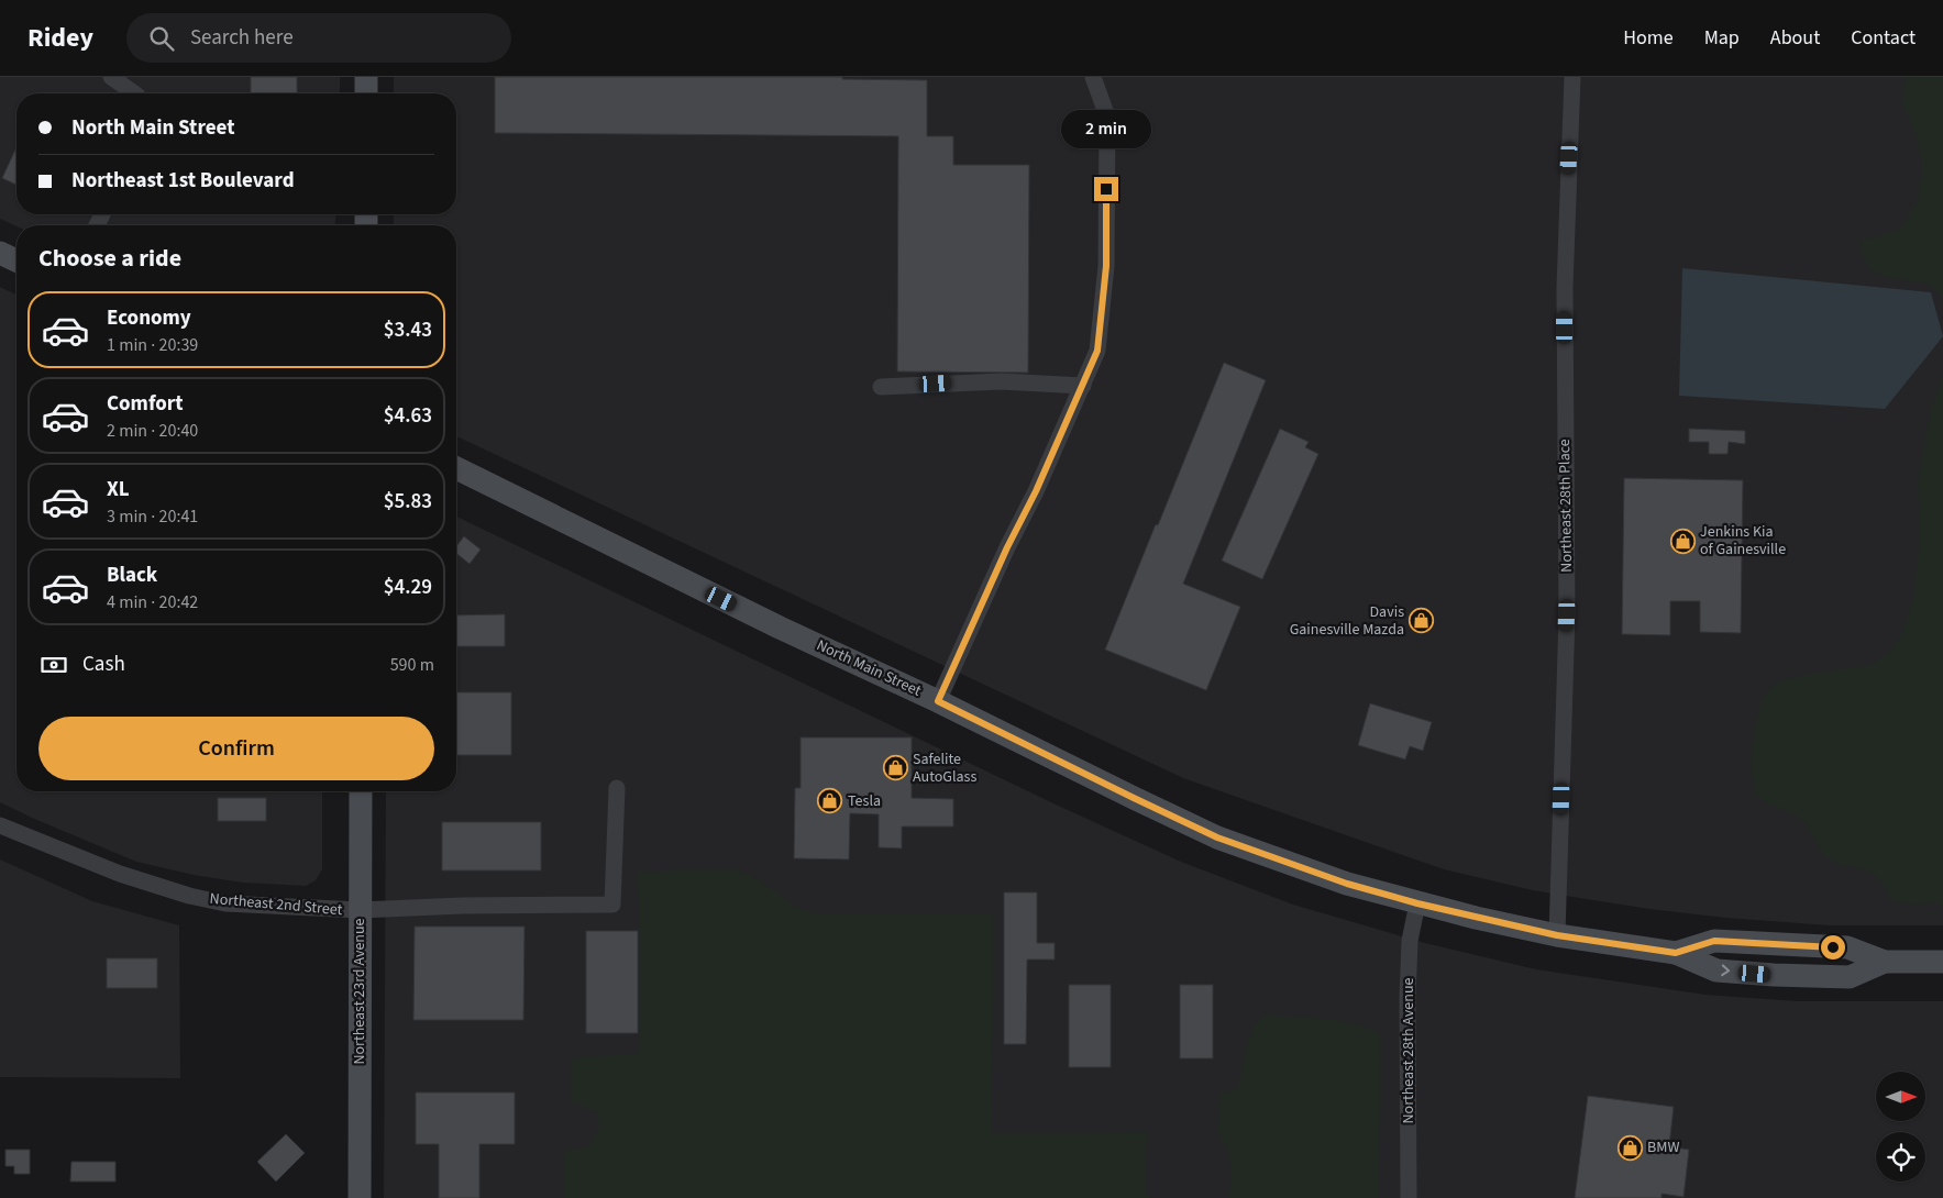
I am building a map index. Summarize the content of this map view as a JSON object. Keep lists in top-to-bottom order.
{
  "streets": {
    "main road": ["North Main Street", "Northeast 23rd Avenue"],
    "street": ["Northeast 28th Place", "Northeast 2nd Street", "Northeast 28th Avenue"]
  },
  "crossings": [
    ["Northeast 28th Place", "North Main Street"],
    ["North Main Street", "Northeast 28th Avenue"],
    ["Northeast 2nd Street", "Northeast 23rd Avenue"]
  ],
  "places": {
    "shop": [
      "Jenkins Kia of Gainesville",
      "Davis Gainesville Mazda",
      "Safelite AutoGlass",
      "Tesla",
      "BMW"
    ]
  },
  "north": "right",
  "page": {
    "header": "Ridey",
    "search": "Search here",
    "nav": [
      "Home",
      "Map",
      "About",
      "Contact"
    ],
    "banner": ["North Main Street", "Northeast 1st Boulevard"],
    "bubble": "2 min",
    "heading": "Choose a ride",
    "list": [
      {
        "name": "Economy",
        "note": "1 min · 20:39",
        "value": "$3.43"
      },
      {
        "name": "Comfort",
        "note": "2 min · 20:40",
        "value": "$4.63"
      },
      {
        "name": "XL",
        "note": "3 min · 20:41",
        "value": "$5.83"
      },
      {
        "name": "Black",
        "note": "4 min · 20:42",
        "value": "$4.29"
      }
    ],
    "pay": ["Cash", "590 m"],
    "buttons": "Confirm"
  }
}
